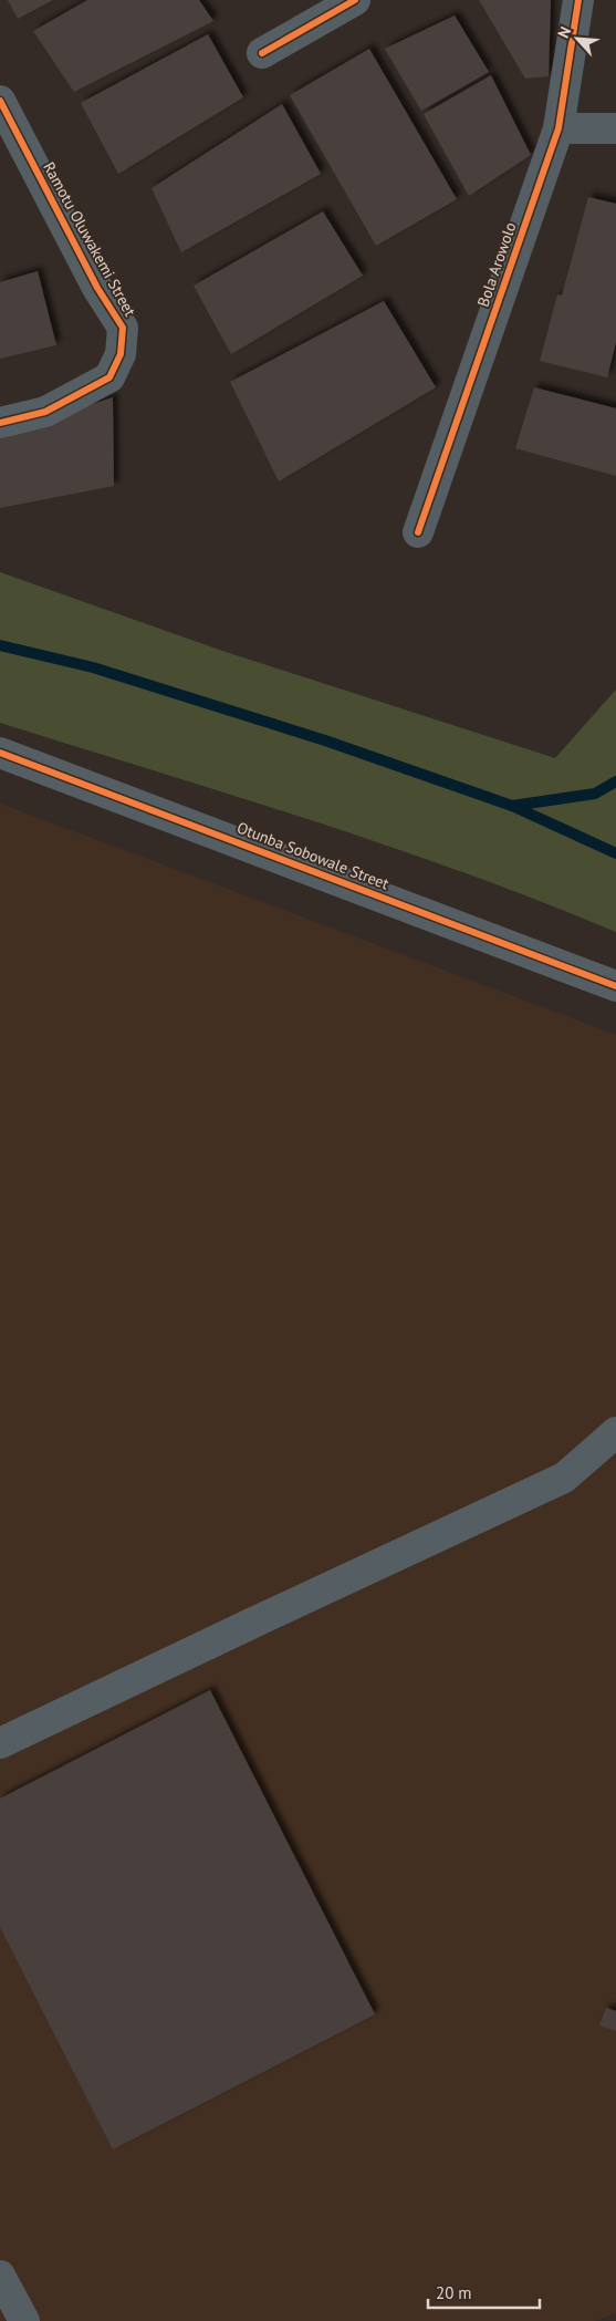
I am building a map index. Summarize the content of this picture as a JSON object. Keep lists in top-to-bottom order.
{
  "streets": {
    "street": ["Ramotu Oluwakemi Street", "Bola Arowolo", "Otunba Sobowale Street"]
  },
  "scale_bar": "20 m",
  "north": "top left"
}
